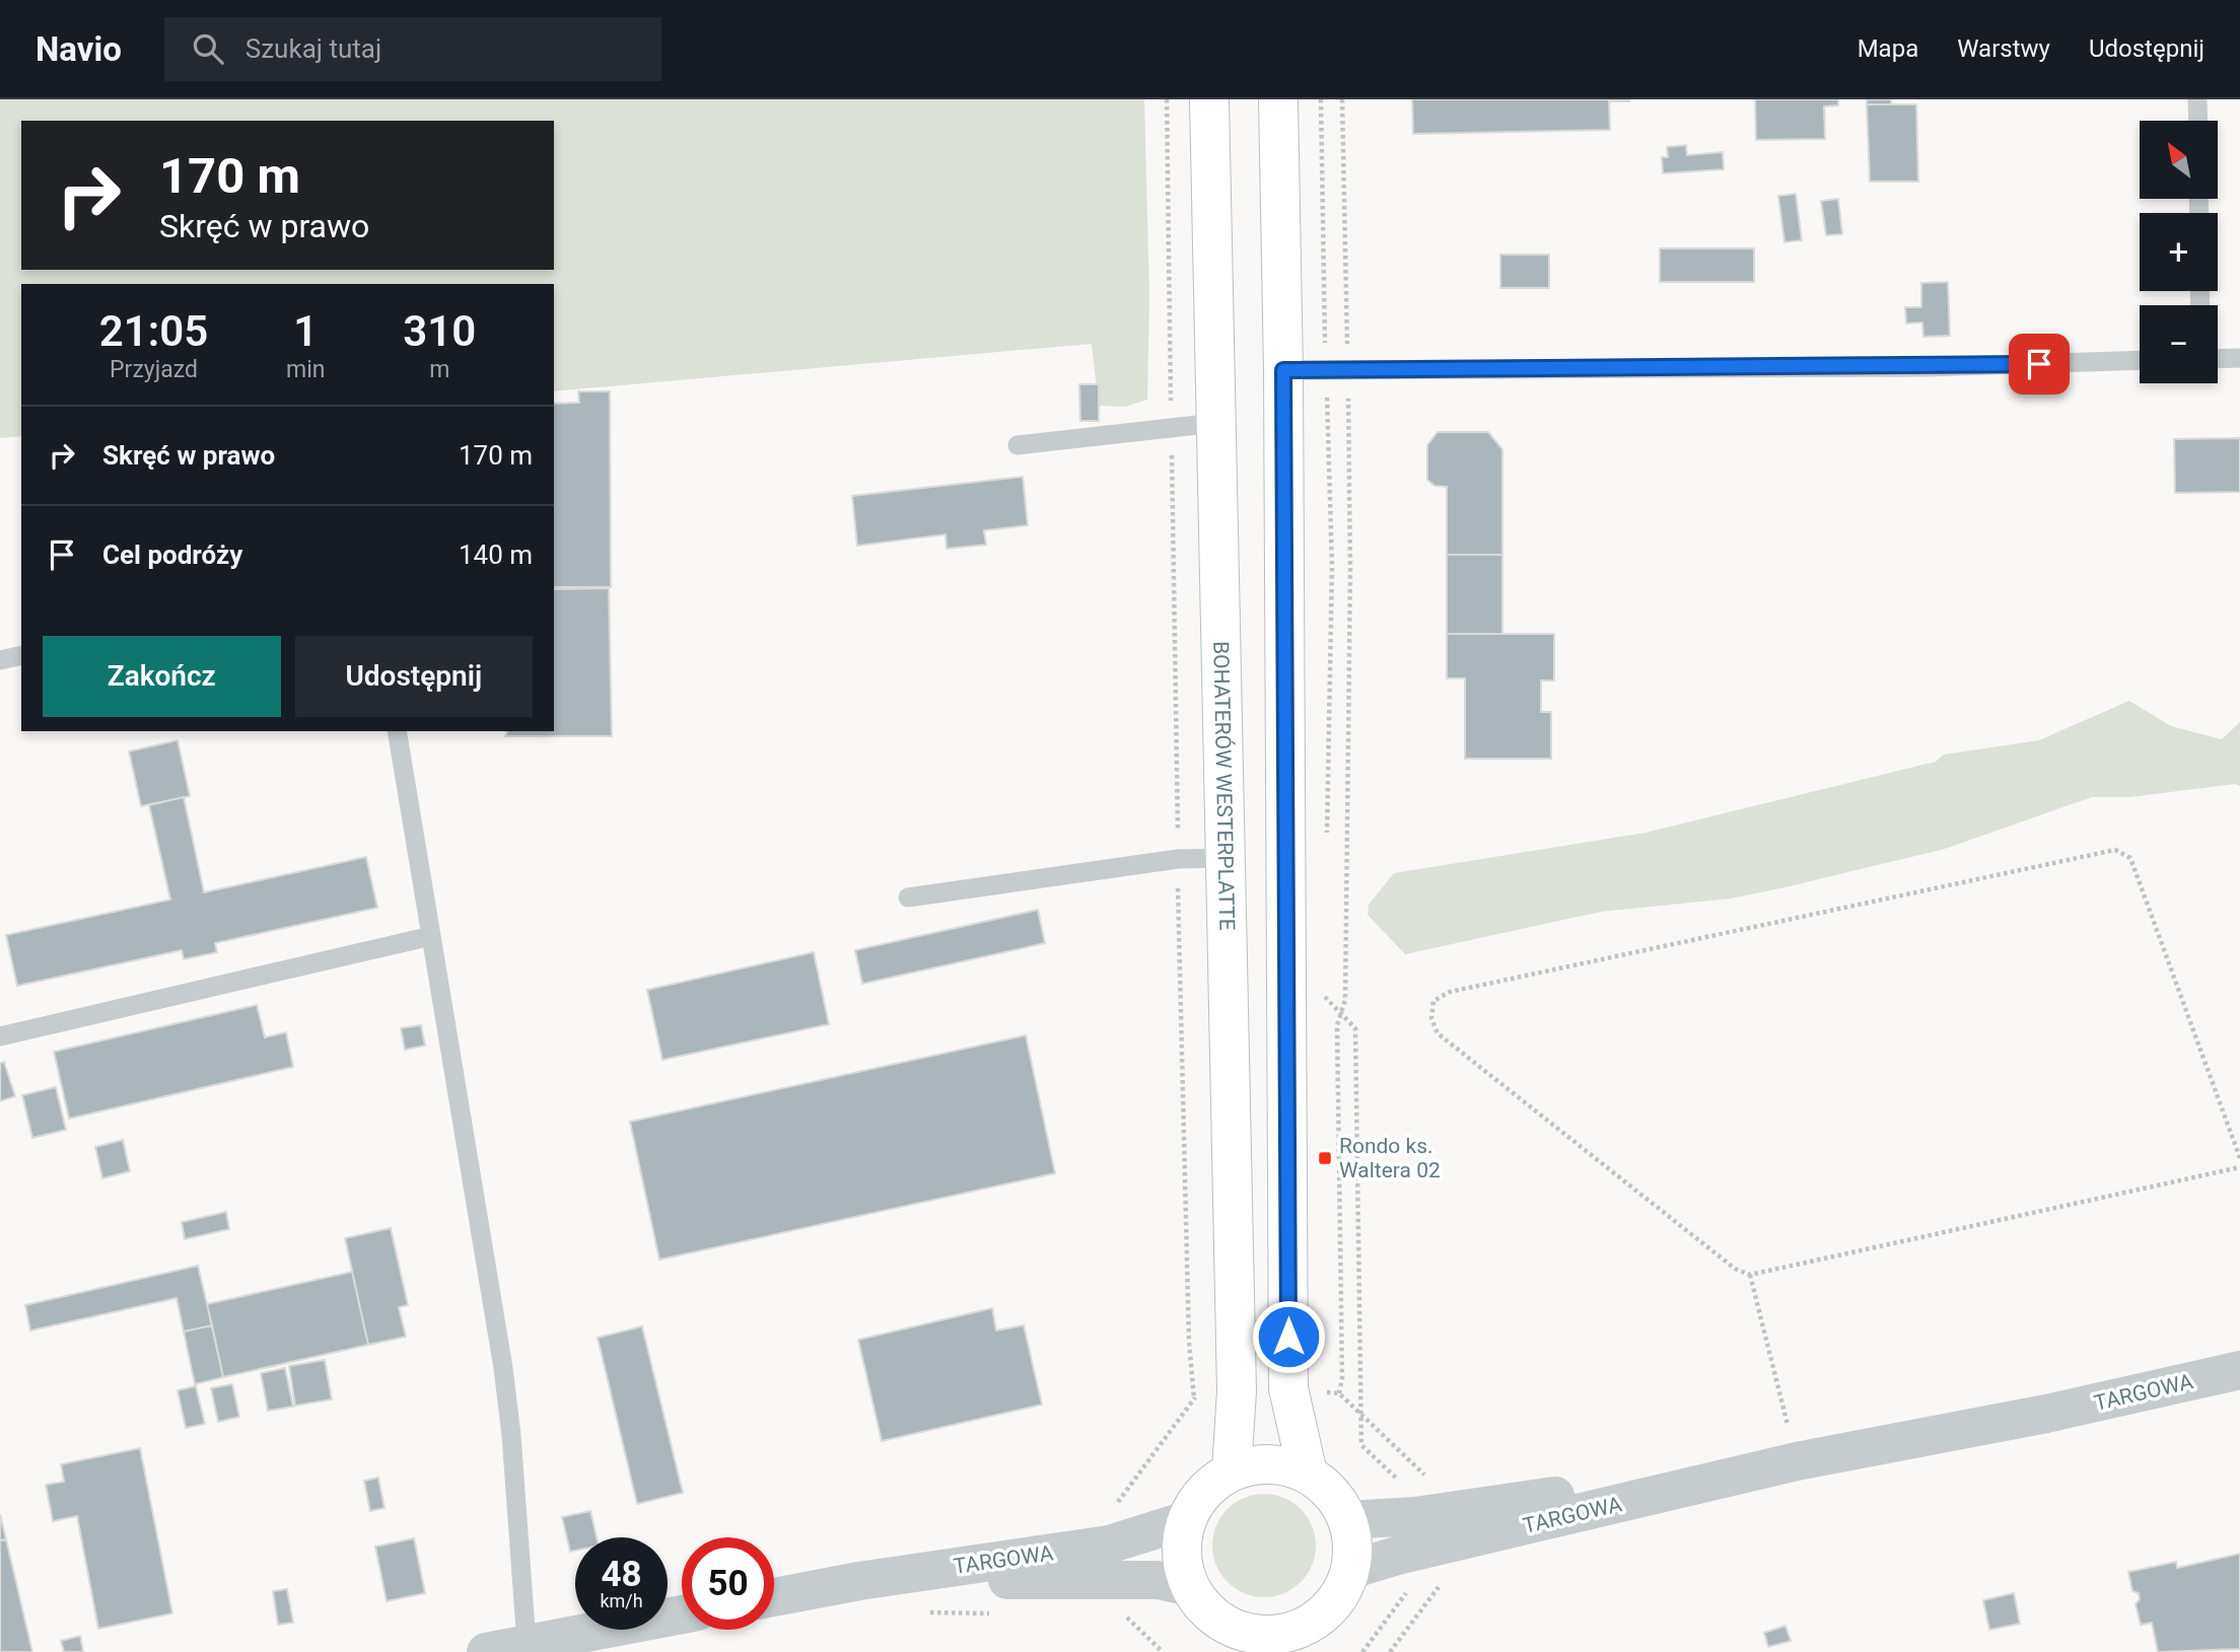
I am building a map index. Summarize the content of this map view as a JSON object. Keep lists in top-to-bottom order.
{
  "streets": {
    "main road": ["BOHATERÓW WESTERPLATTE"],
    "street": ["TARGOWA"]
  },
  "crossings": [
    ["BOHATERÓW WESTERPLATTE", "TARGOWA"]
  ],
  "places": {
    "transit": ["Rondo ks. Waltera 02"]
  },
  "north": "top left",
  "page": {
    "header": "Navio",
    "search": "Szukaj tutaj",
    "nav": ["Mapa", "Warstwy", "Udostępnij"],
    "map_buttons": ["+", "−"],
    "turn": ["170 m", "Skręć w prawo"],
    "eta": [
      "21:05",
      "Przyjazd",
      "1",
      "min",
      "310",
      "m"
    ],
    "list": [
      {
        "name": "Skręć w prawo",
        "value": "170 m"
      },
      {
        "name": "Cel podróży",
        "value": "140 m"
      }
    ],
    "buttons": ["Zakończ", "Udostępnij"],
    "speed": "48 km/h",
    "limit": "50"
  }
}
